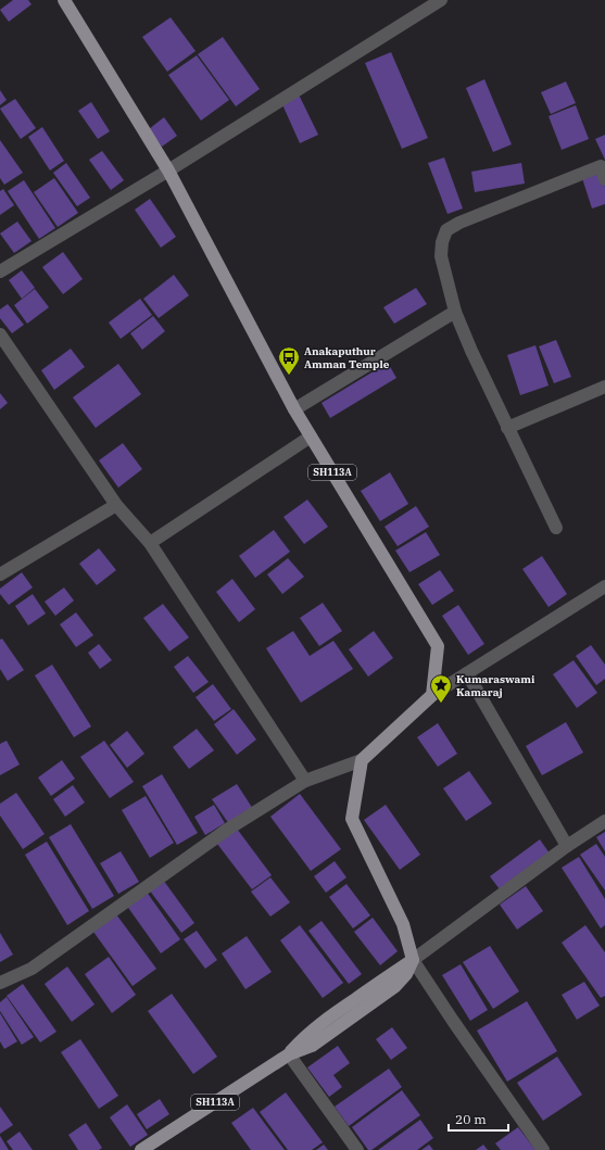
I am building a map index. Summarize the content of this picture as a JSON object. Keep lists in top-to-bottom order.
{
  "streets": {
    "main road": ["SH113A"]
  },
  "places": {
    "bus stop": ["Anakaputhur Amman Temple"],
    "place": ["Kumaraswami Kamaraj"]
  },
  "scale_bar": "20 m"
}
